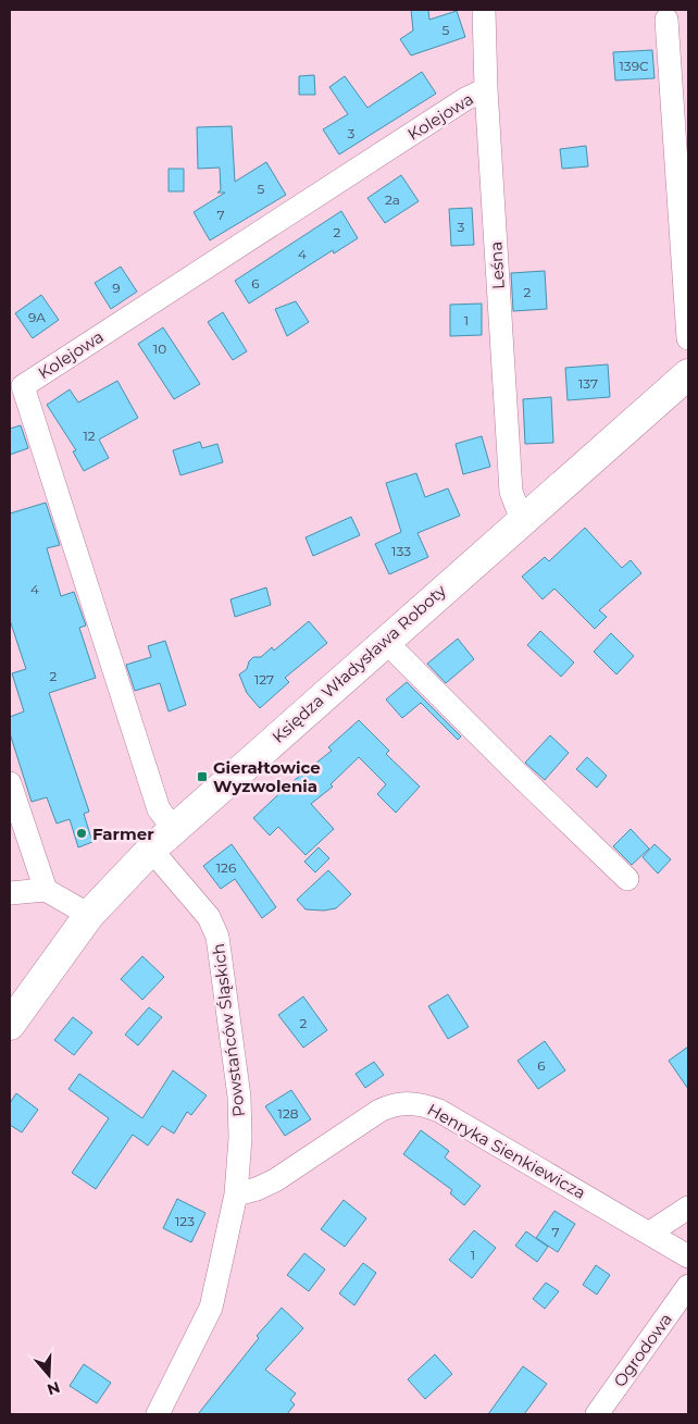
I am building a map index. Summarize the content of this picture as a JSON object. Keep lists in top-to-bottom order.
{
  "streets": {
    "main road": ["Księdza Władysława Roboty"],
    "street": [
      "Kolejowa",
      "Leśna",
      "Powstańców Śląskich",
      "Henryka Sienkiewicza",
      "Ogrodowa"
    ]
  },
  "crossings": [
    ["Kolejowa", "Leśna"],
    ["Kolejowa", "Księdza Władysława Roboty"],
    ["Leśna", "Księdza Władysława Roboty"],
    ["Księdza Władysława Roboty", "Powstańców Śląskich"],
    ["Powstańców Śląskich", "Henryka Sienkiewicza"]
  ],
  "places": {
    "transit": ["Gierałtowice Wyzwolenia"],
    "other": ["Farmer"]
  },
  "house_numbers": [
    "5",
    "139C",
    "3",
    "5",
    "2a",
    "7",
    "3",
    "2",
    "4",
    "6",
    "9",
    "2",
    "9A",
    "1",
    "10",
    "137",
    "12",
    "133",
    "4",
    "2",
    "127",
    "126",
    "2",
    "6",
    "128",
    "123",
    "7",
    "1"
  ],
  "north": "bottom"
}
